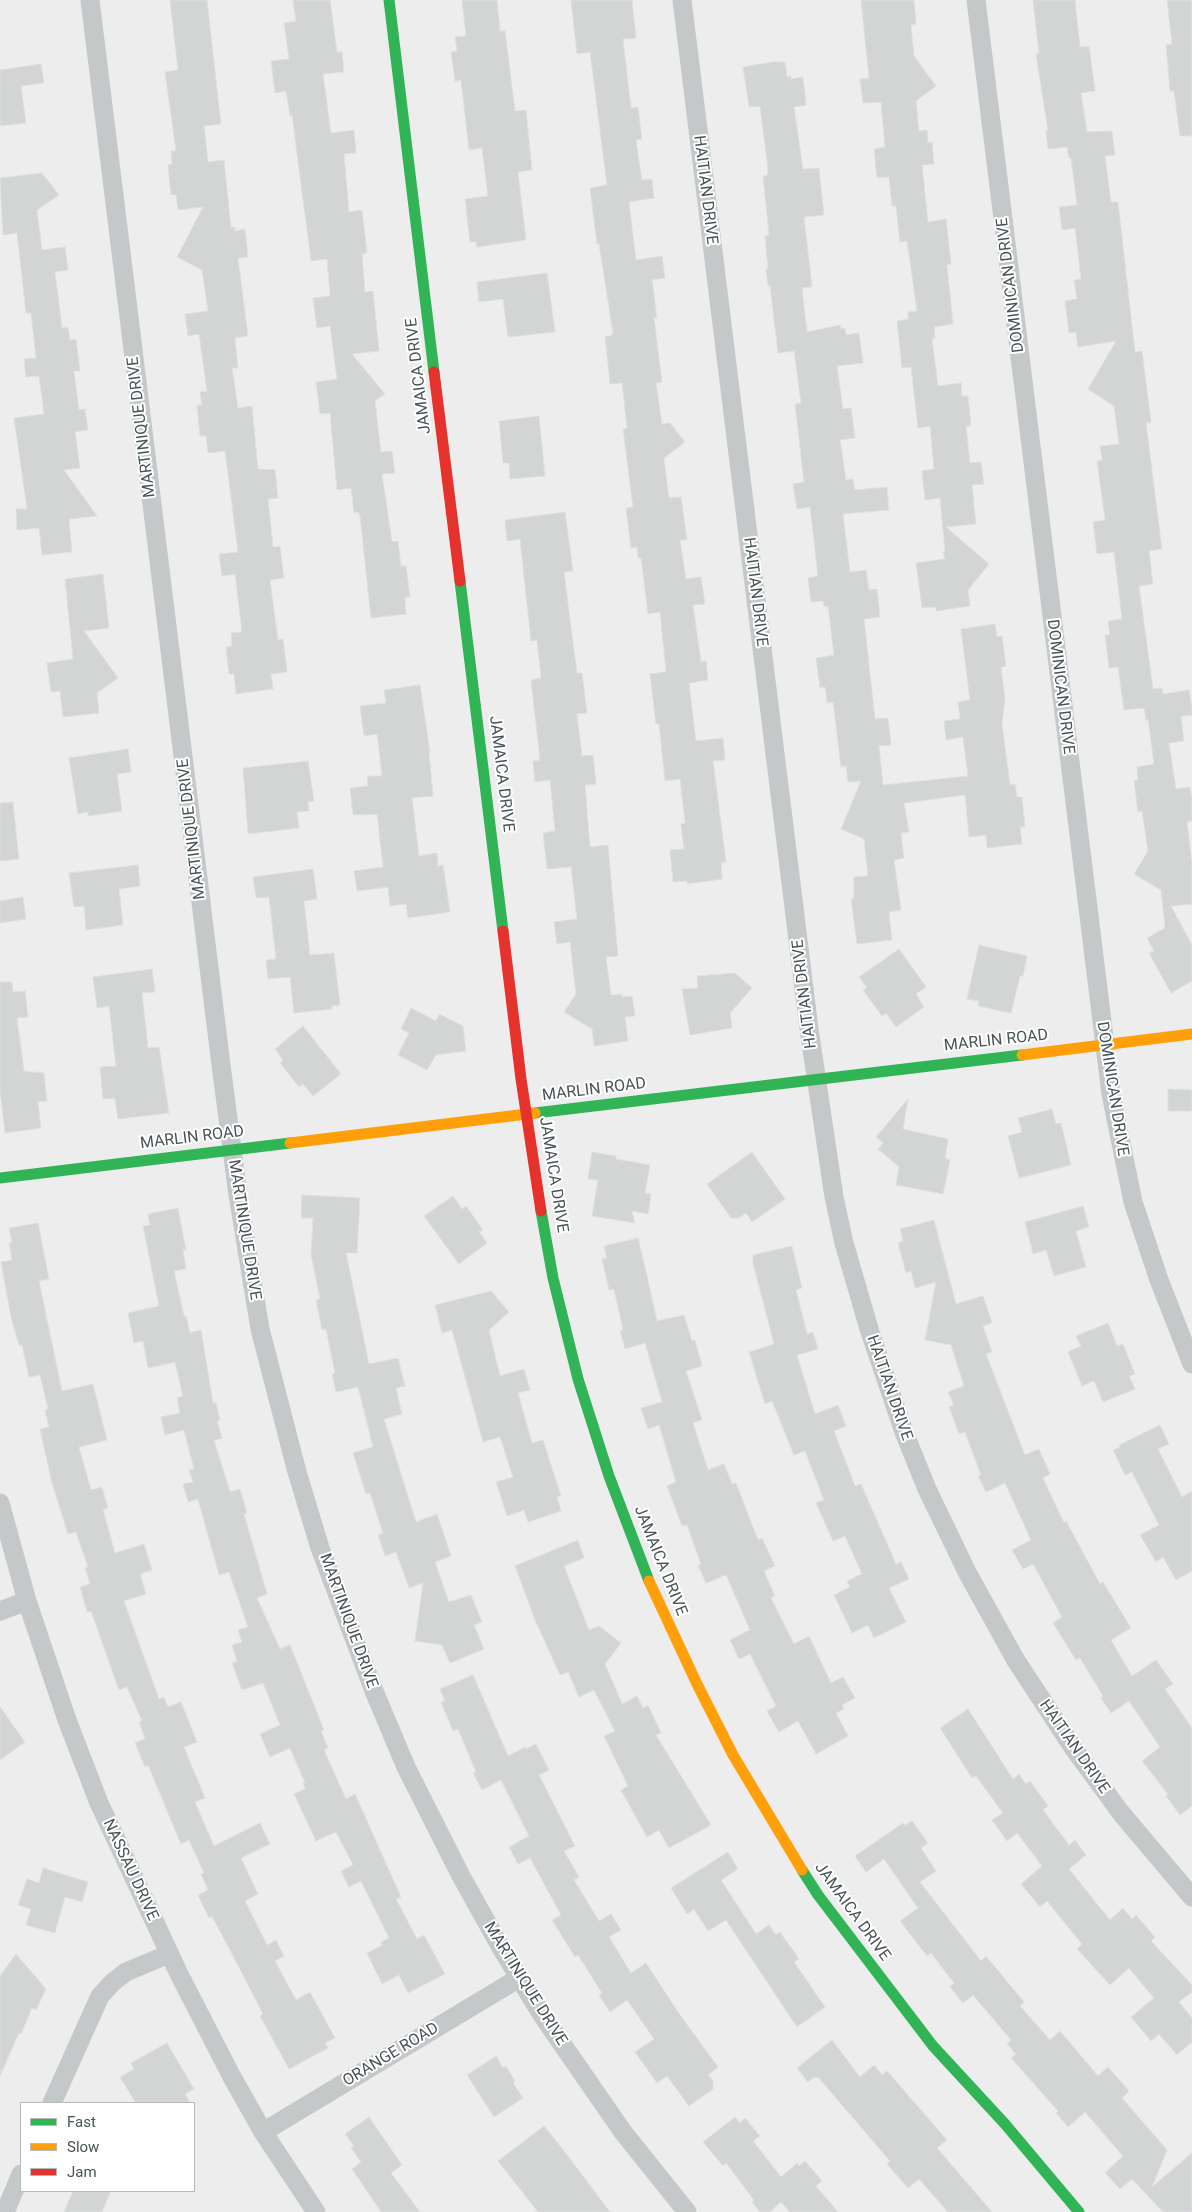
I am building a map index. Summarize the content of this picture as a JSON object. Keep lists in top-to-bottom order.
{
  "streets": {
    "street": [
      "HAITIAN DRIVE",
      "DOMINICAN DRIVE",
      "JAMAICA DRIVE",
      "MARTINIQUE DRIVE",
      "MARLIN ROAD",
      "NASSAU DRIVE",
      "ORANGE ROAD"
    ]
  },
  "crossings": [
    ["HAITIAN DRIVE", "MARLIN ROAD"],
    ["DOMINICAN DRIVE", "MARLIN ROAD"],
    ["JAMAICA DRIVE", "MARLIN ROAD"],
    ["MARTINIQUE DRIVE", "MARLIN ROAD"],
    ["MARTINIQUE DRIVE", "ORANGE ROAD"],
    ["NASSAU DRIVE", "ORANGE ROAD"]
  ],
  "legend": ["Fast", "Slow", "Jam"]
}
